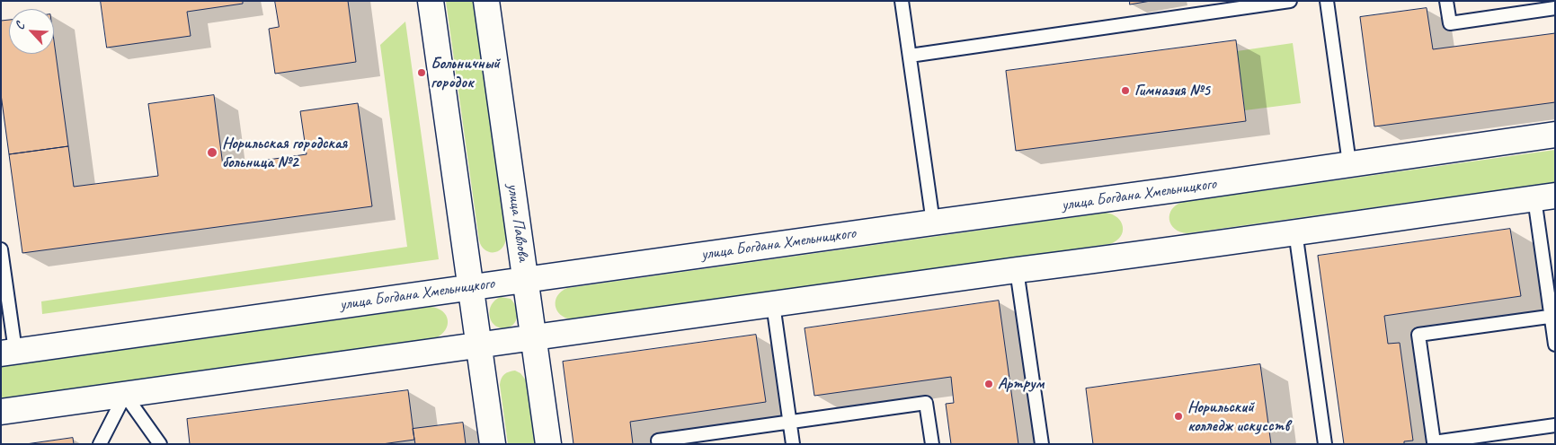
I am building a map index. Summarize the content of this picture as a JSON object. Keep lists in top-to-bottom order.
{
  "streets": {
    "street": ["улица Богдана Хмельницкого", "улица Павлова"]
  },
  "crossings": [
    ["улица Богдана Хмельницкого", "улица Павлова"]
  ],
  "places": [
    "Больничный городок",
    "Гимназия №5",
    "Норильская городская больница №2",
    "Артрум",
    "Норильский колледж искусств"
  ],
  "north": "top left"
}
